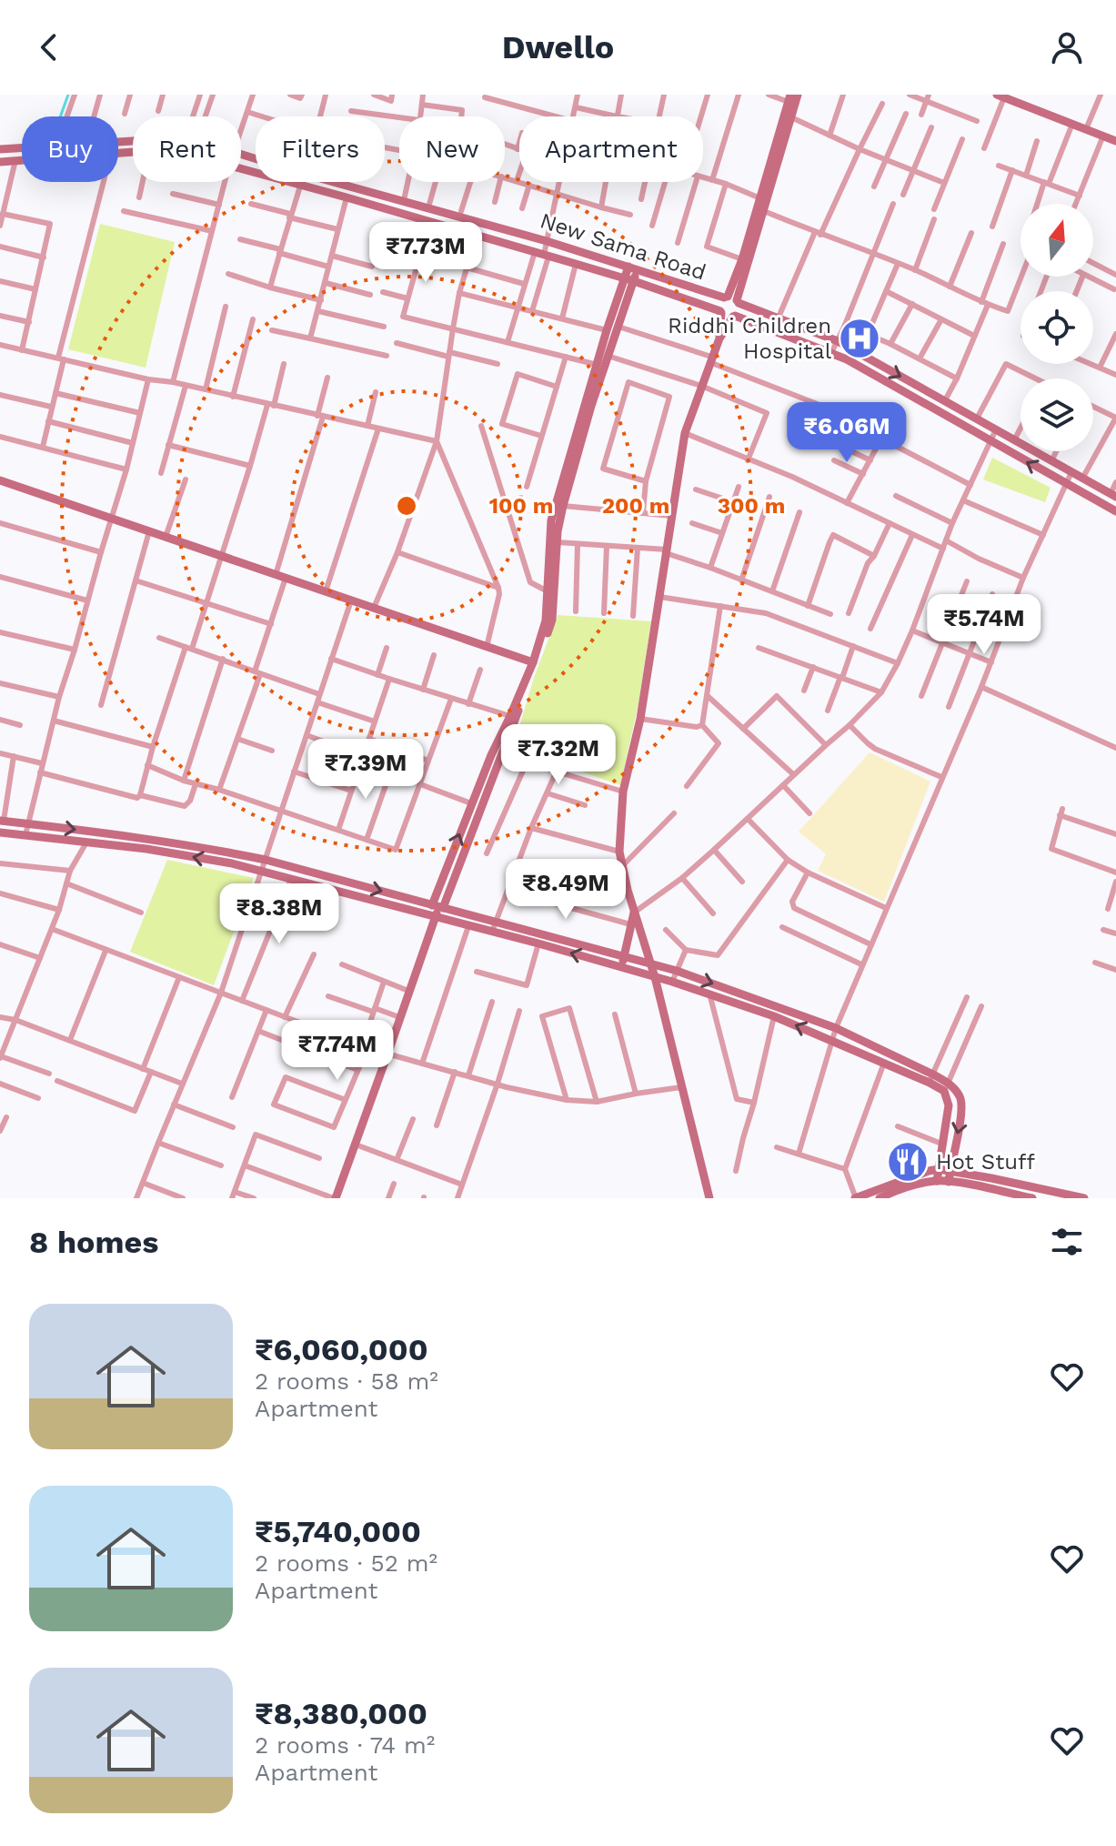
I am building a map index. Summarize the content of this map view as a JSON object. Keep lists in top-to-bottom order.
{
  "streets": {
    "street": ["New Sama Road"]
  },
  "places": {
    "hospital": ["Riddhi Children Hospital"],
    "restaurant": ["Hot Stuff"]
  },
  "north": "top",
  "page": {
    "header": "Dwello",
    "chip": [
      "Buy",
      "Rent",
      "Filters",
      "New",
      "Apartment"
    ],
    "price": [
      "₹7.73M",
      "₹6.06M",
      "₹5.74M",
      "₹7.32M",
      "₹7.39M",
      "₹8.49M",
      "₹8.38M",
      "₹7.74M"
    ],
    "heading": "8 homes",
    "list": [
      {
        "name": "₹6,060,000",
        "note": "2 rooms · 58 m² · Apartment"
      },
      {
        "name": "₹5,740,000",
        "note": "2 rooms · 52 m² · Apartment"
      },
      {
        "name": "₹8,380,000",
        "note": "2 rooms · 74 m² · Apartment"
      }
    ]
  },
  "rings": ["100 m", "200 m", "300 m"]
}
